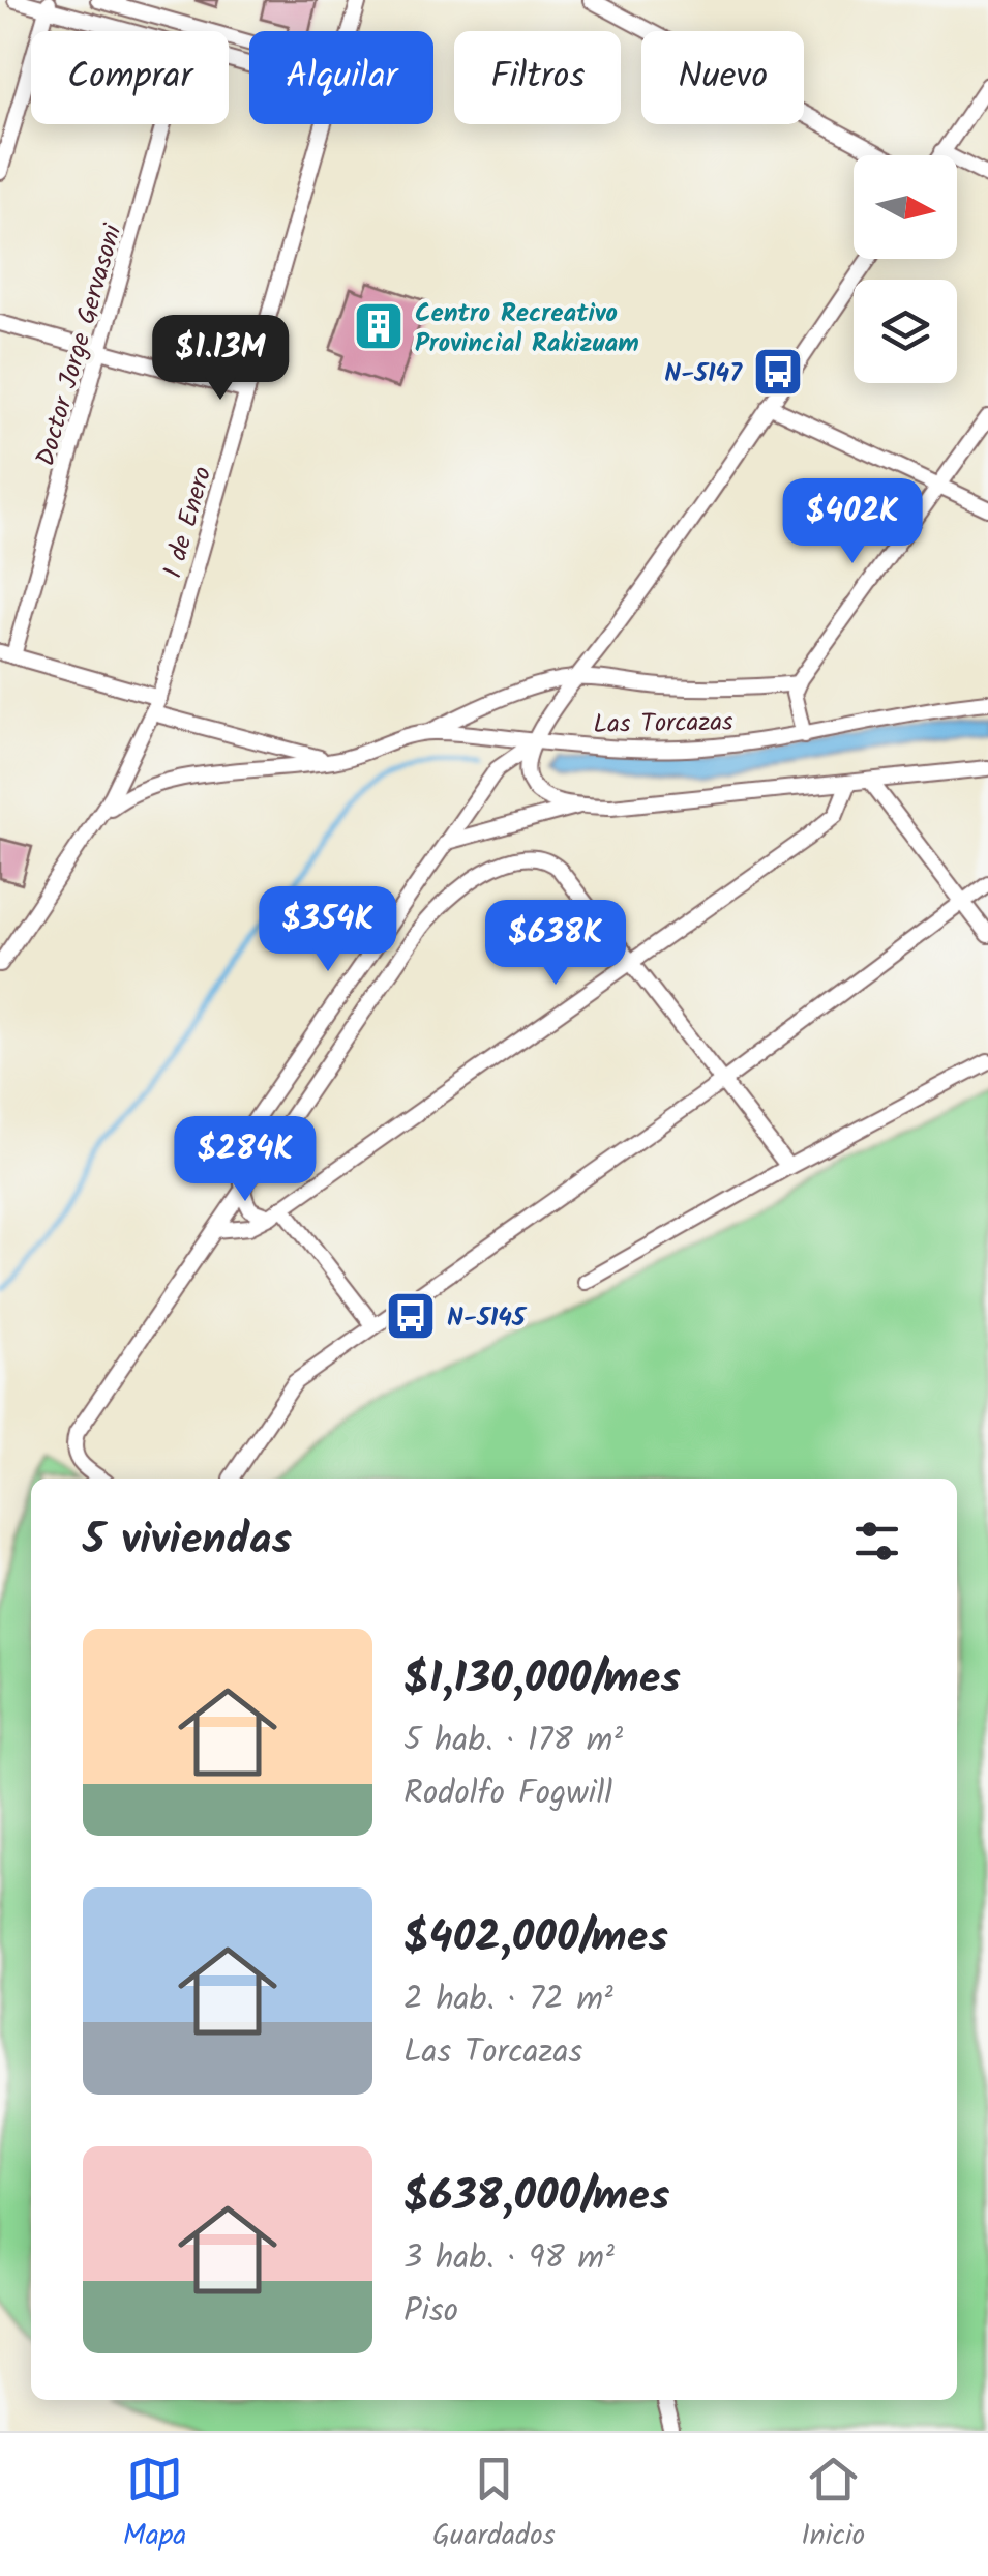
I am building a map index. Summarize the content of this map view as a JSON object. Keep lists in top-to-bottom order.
{
  "streets": {
    "street": ["Doctor Jorge Gervasoni", "1 de Enero", "Las Torcazas"]
  },
  "crossings": [
    ["Doctor Jorge Gervasoni", "Las Torcazas"],
    ["1 de Enero", "Las Torcazas"]
  ],
  "places": {
    "building": ["Centro Recreativo Provincial Rakizuam"],
    "bus stop": ["N-5147", "N-5145"]
  },
  "north": "right",
  "page": {
    "chip": [
      "Comprar",
      "Alquilar",
      "Filtros",
      "Nuevo"
    ],
    "price": [
      "$1.13M",
      "$402K",
      "$354K",
      "$638K",
      "$284K"
    ],
    "heading": "5 viviendas",
    "list": [
      {
        "name": "$1,130,000/mes",
        "note": "5 hab. · 178 m² · Rodolfo Fogwill"
      },
      {
        "name": "$402,000/mes",
        "note": "2 hab. · 72 m² · Las Torcazas"
      },
      {
        "name": "$638,000/mes",
        "note": "3 hab. · 98 m² · Piso"
      }
    ],
    "tabs": ["Mapa", "Guardados", "Inicio"]
  }
}
